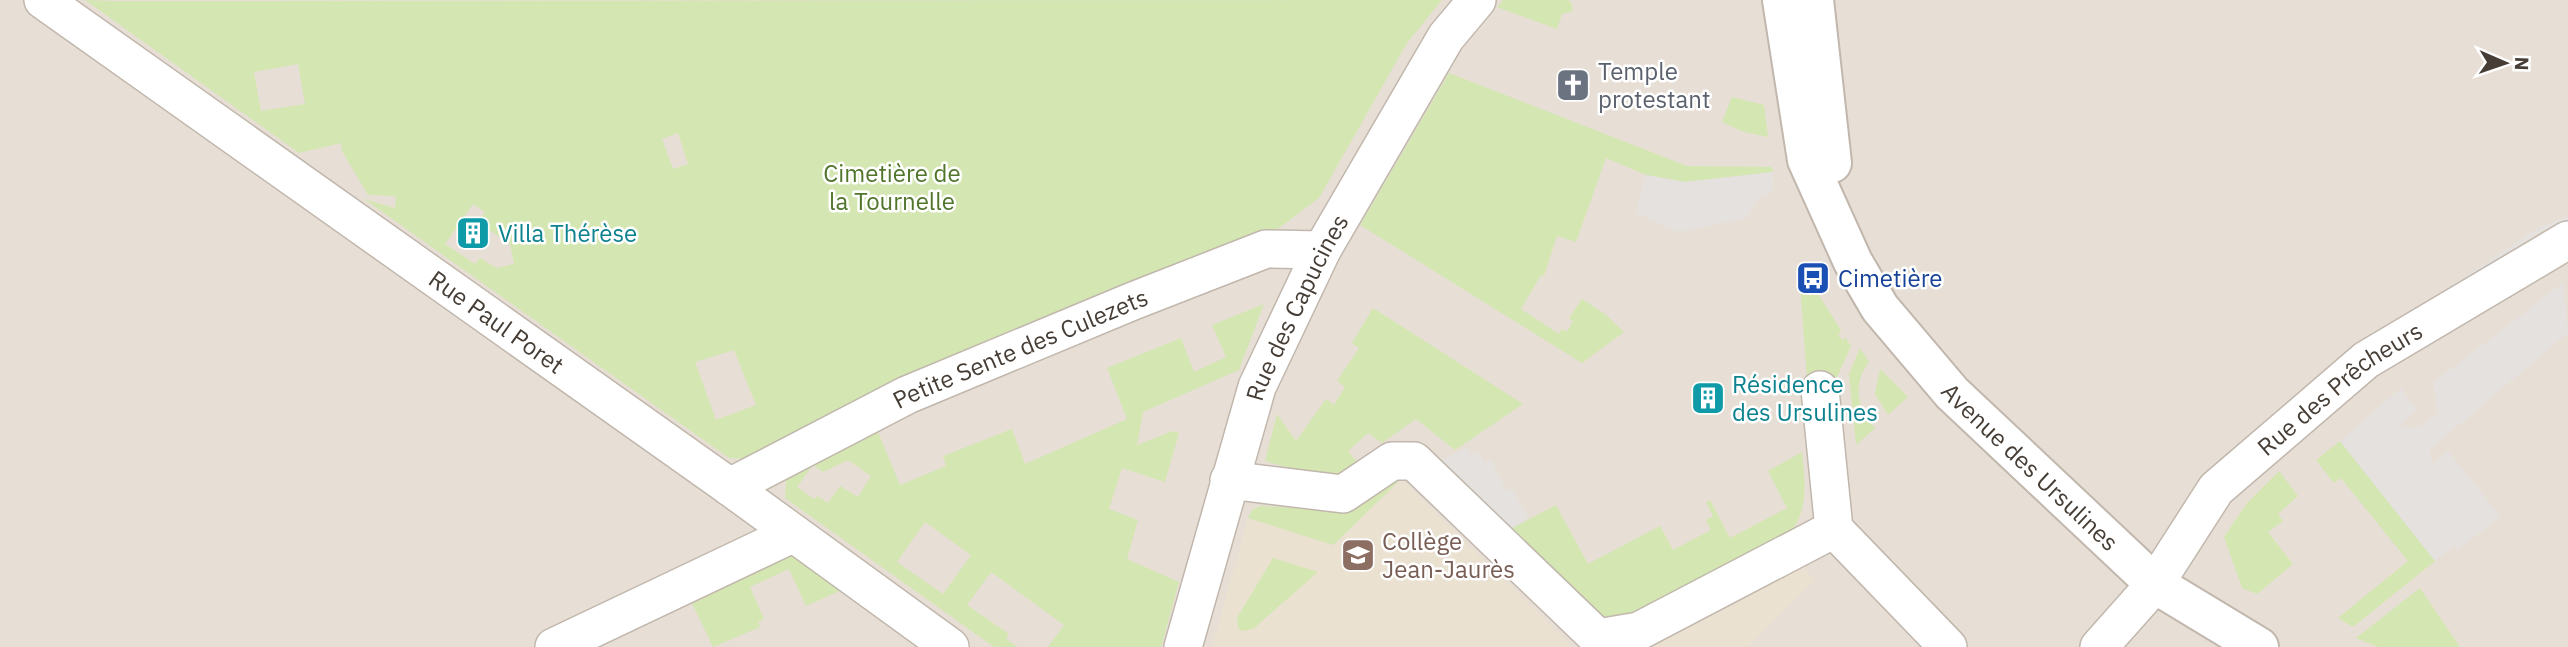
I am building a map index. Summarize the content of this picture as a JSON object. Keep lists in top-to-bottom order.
{
  "streets": {
    "street": [
      "Rue des Capucines",
      "Rue Paul Poret",
      "Petite Sente des Culezets",
      "Rue des Prêcheurs",
      "Avenue des Ursulines"
    ]
  },
  "crossings": [
    ["Rue des Capucines", "Petite Sente des Culezets"],
    ["Rue Paul Poret", "Petite Sente des Culezets"],
    ["Rue des Prêcheurs", "Avenue des Ursulines"]
  ],
  "parks": ["Cimetière de la Tournelle"],
  "places": {
    "church": ["Temple protestant"],
    "building": ["Villa Thérèse", "Résidence des Ursulines"],
    "bus stop": ["Cimetière"],
    "school or university": ["Collège Jean-Jaurès"]
  },
  "north": "right"
}
